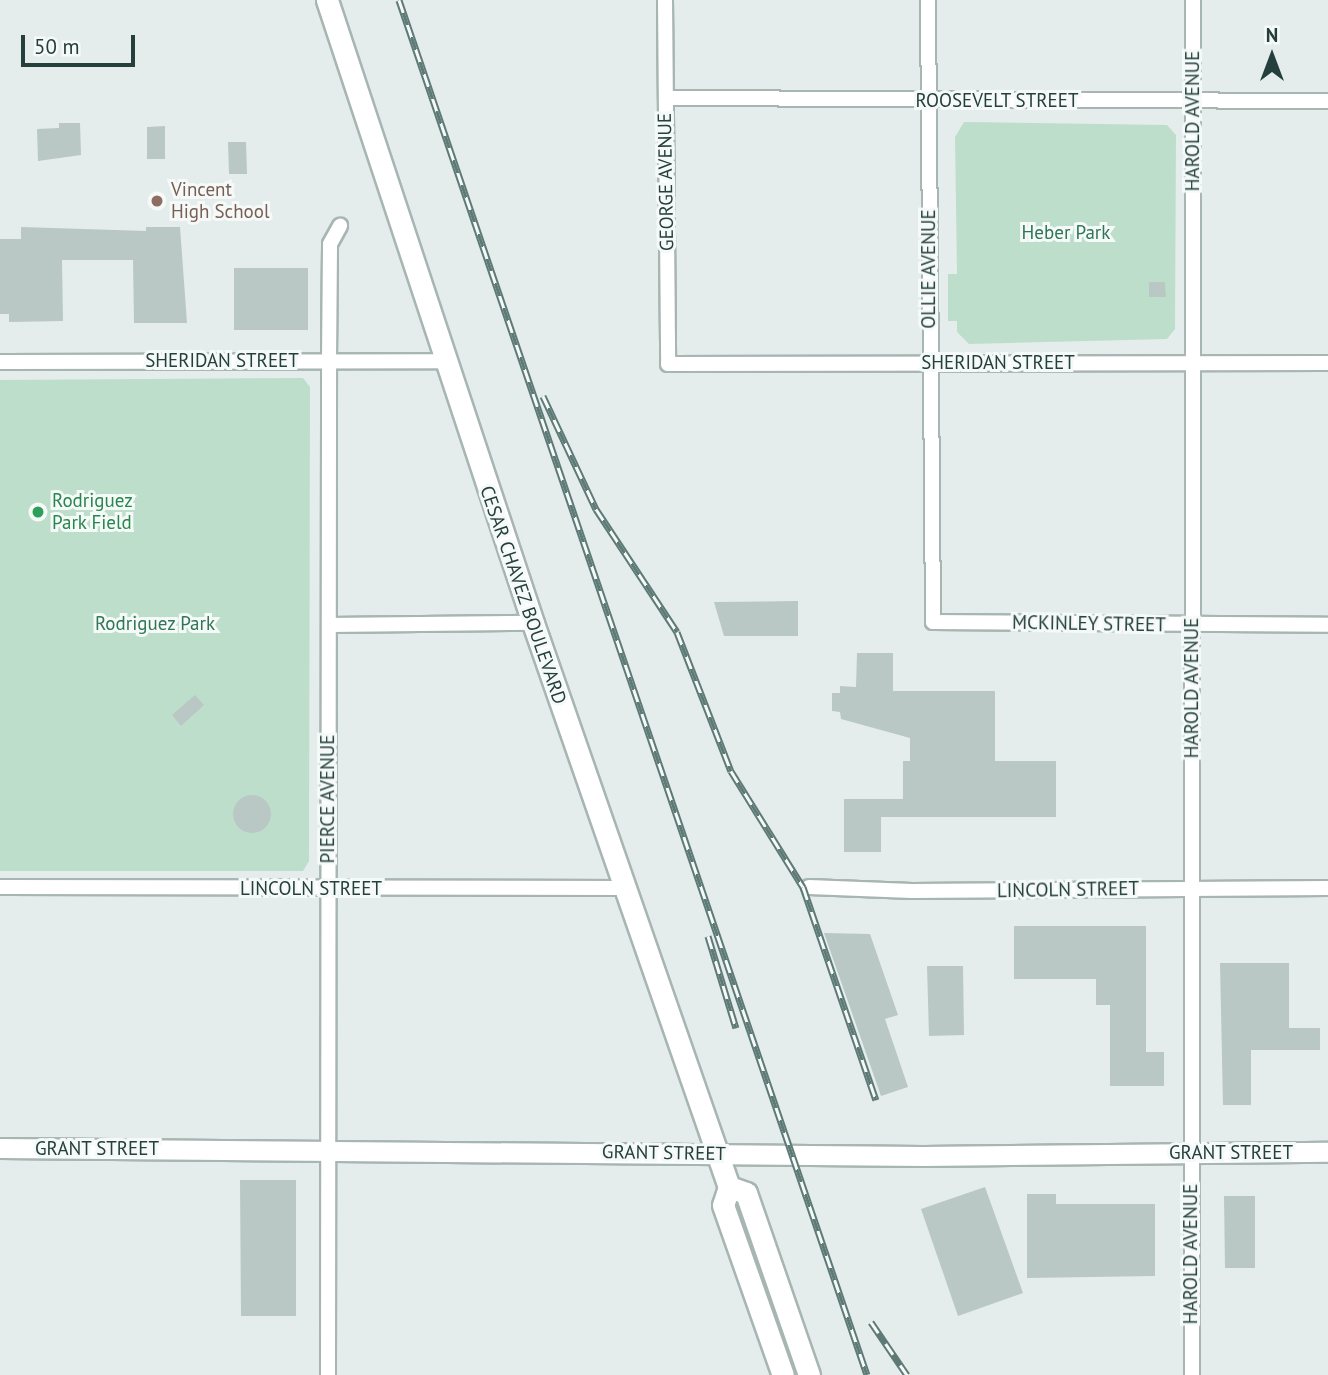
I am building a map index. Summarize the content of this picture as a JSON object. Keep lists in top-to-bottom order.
{
  "streets": {
    "main road": ["CESAR CHAVEZ BOULEVARD"],
    "street": [
      "ROOSEVELT STREET",
      "HAROLD AVENUE",
      "GEORGE AVENUE",
      "OLLIE AVENUE",
      "SHERIDAN STREET",
      "MCKINLEY STREET",
      "PIERCE AVENUE",
      "LINCOLN STREET",
      "GRANT STREET"
    ]
  },
  "crossings": [
    ["ROOSEVELT STREET", "HAROLD AVENUE"],
    ["ROOSEVELT STREET", "GEORGE AVENUE"],
    ["ROOSEVELT STREET", "OLLIE AVENUE"],
    ["HAROLD AVENUE", "SHERIDAN STREET"],
    ["HAROLD AVENUE", "MCKINLEY STREET"],
    ["HAROLD AVENUE", "LINCOLN STREET"],
    ["HAROLD AVENUE", "GRANT STREET"],
    ["GEORGE AVENUE", "SHERIDAN STREET"],
    ["OLLIE AVENUE", "SHERIDAN STREET"],
    ["OLLIE AVENUE", "MCKINLEY STREET"],
    ["SHERIDAN STREET", "CESAR CHAVEZ BOULEVARD"],
    ["SHERIDAN STREET", "PIERCE AVENUE"],
    ["CESAR CHAVEZ BOULEVARD", "LINCOLN STREET"],
    ["CESAR CHAVEZ BOULEVARD", "GRANT STREET"],
    ["PIERCE AVENUE", "LINCOLN STREET"],
    ["PIERCE AVENUE", "GRANT STREET"]
  ],
  "parks": ["Heber Park", "Rodriguez Park"],
  "places": ["Vincent High School", "Rodriguez Park Field"],
  "scale_bar": "50 m",
  "north": "top"
}
